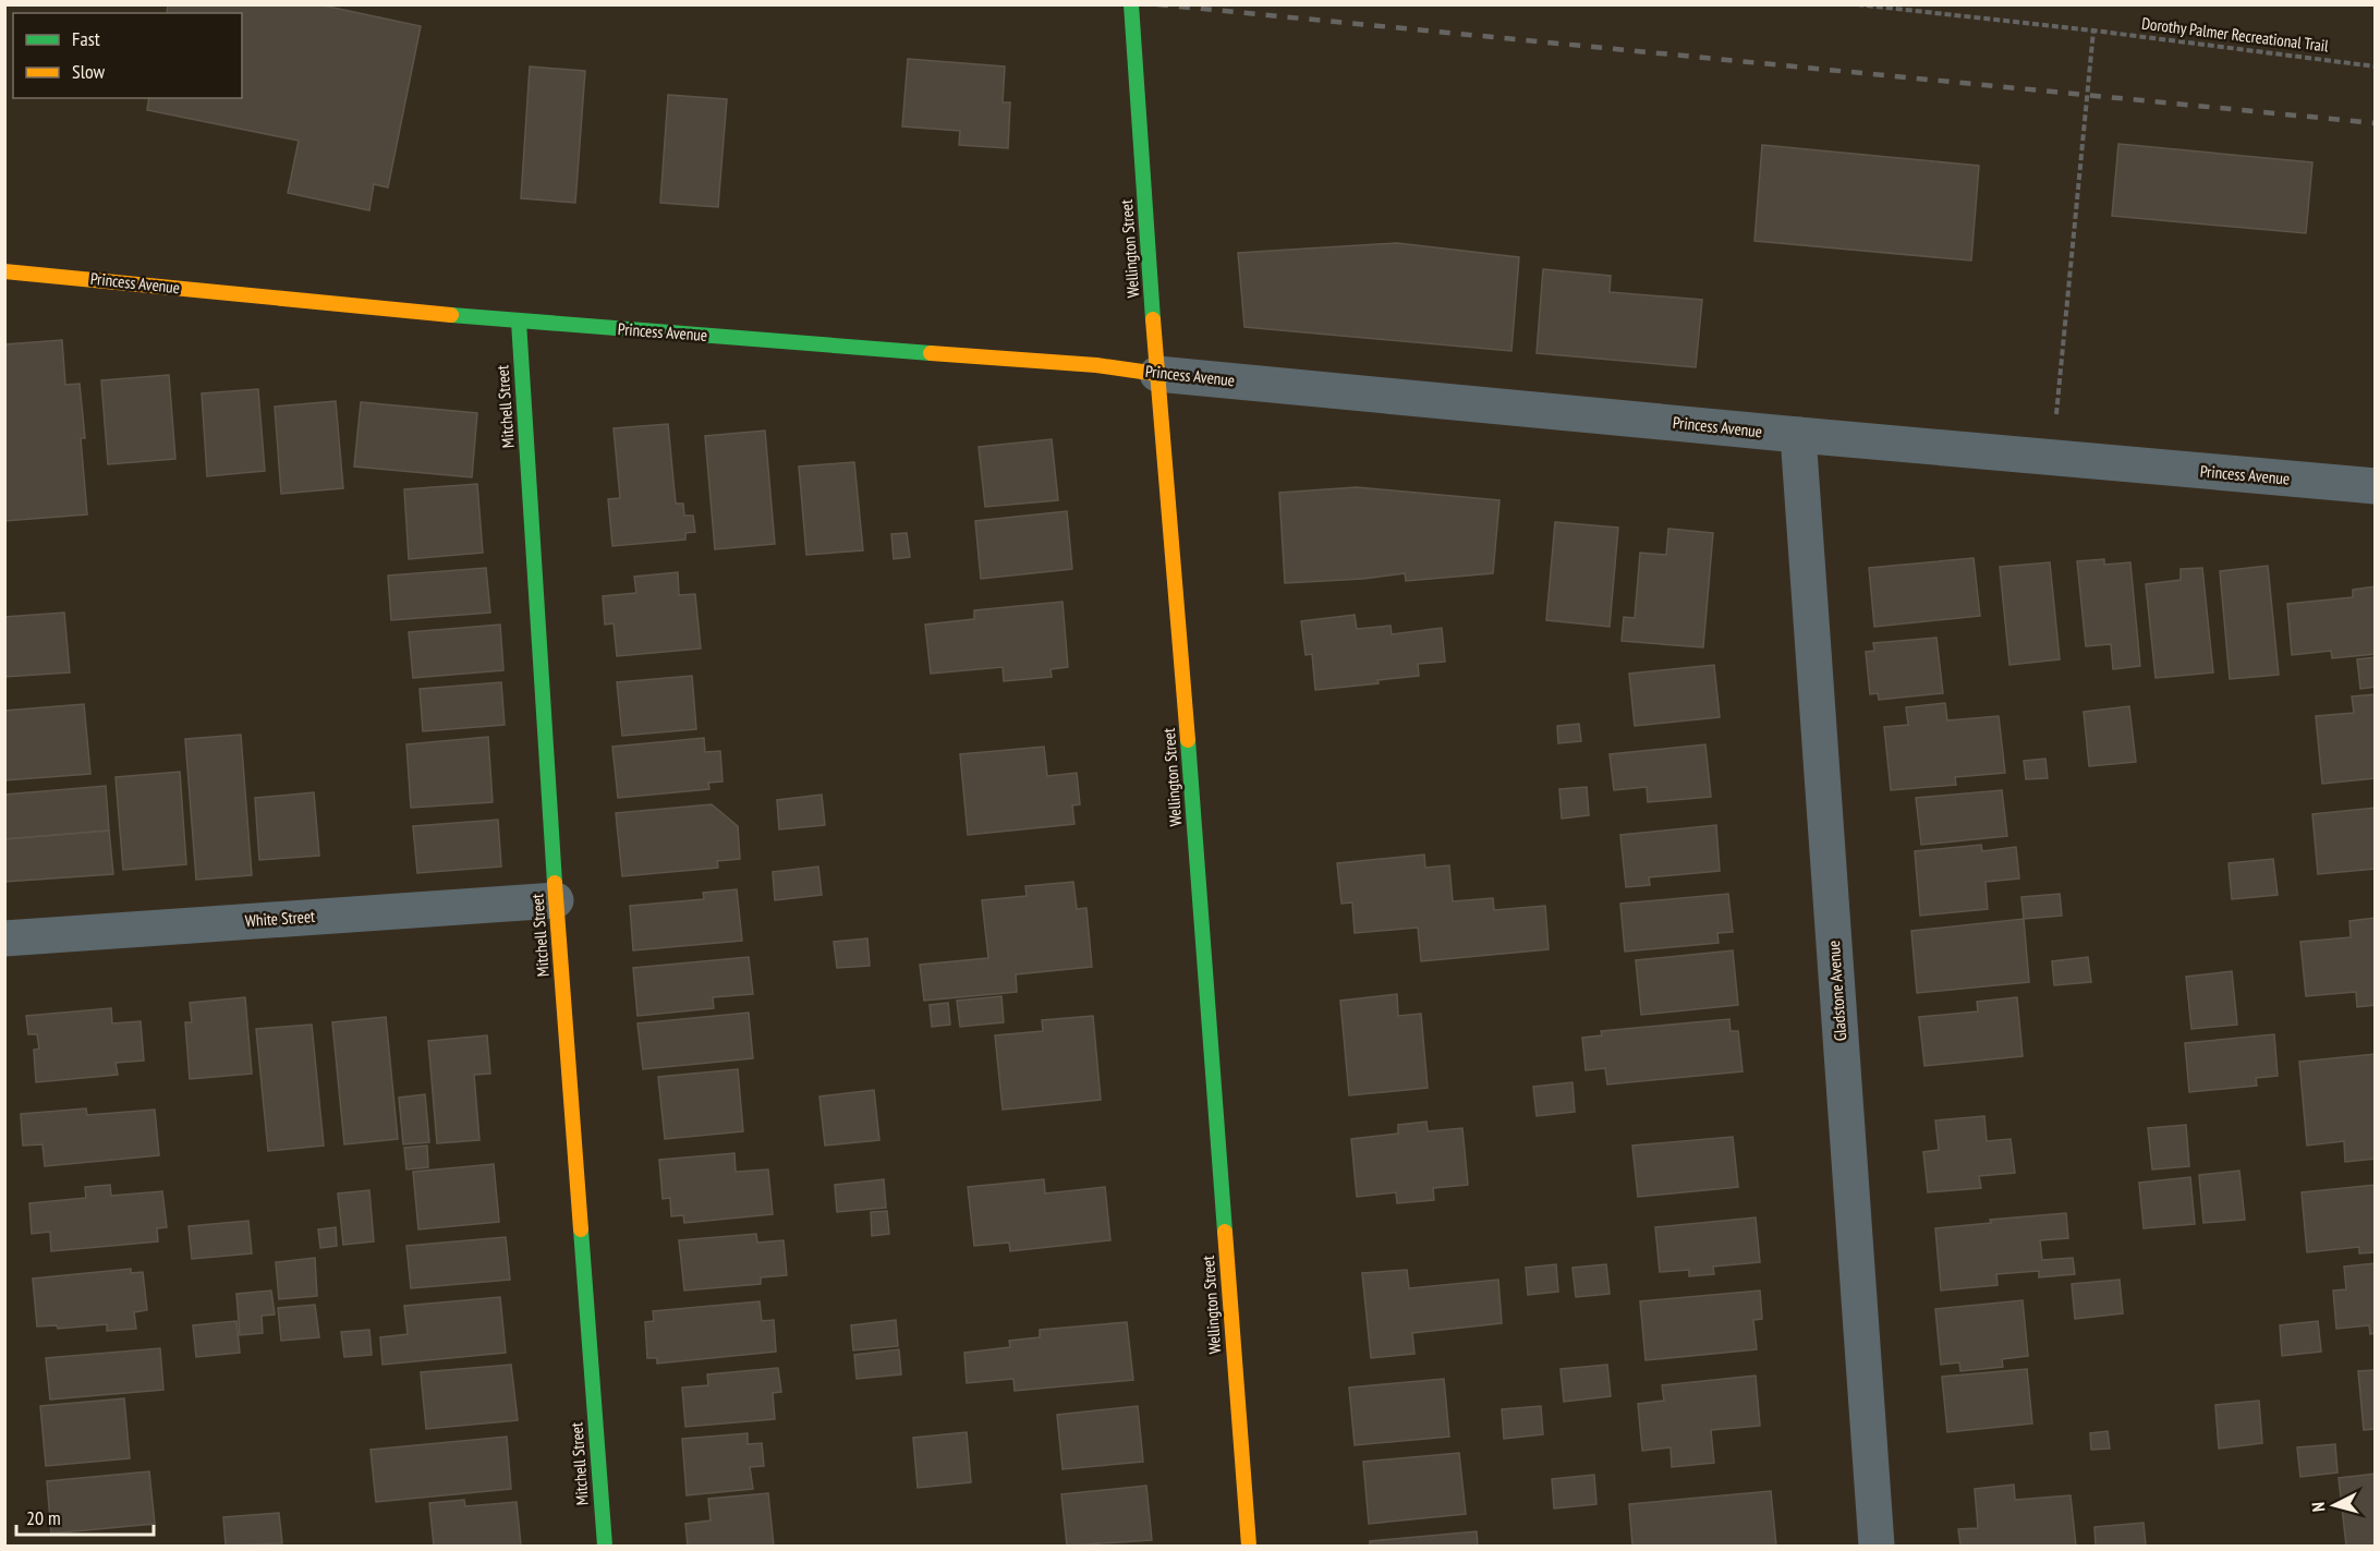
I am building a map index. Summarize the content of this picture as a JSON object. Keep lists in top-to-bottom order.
{
  "streets": {
    "street": [
      "Wellington Street",
      "Princess Avenue",
      "Mitchell Street",
      "White Street",
      "Gladstone Avenue"
    ],
    "path": ["Dorothy Palmer Recreational Trail"]
  },
  "crossings": [
    ["Wellington Street", "Princess Avenue"],
    ["Princess Avenue", "Mitchell Street"],
    ["Princess Avenue", "Gladstone Avenue"],
    ["Mitchell Street", "White Street"]
  ],
  "legend": ["Fast", "Slow"],
  "scale_bar": "20 m",
  "north": "left"
}
